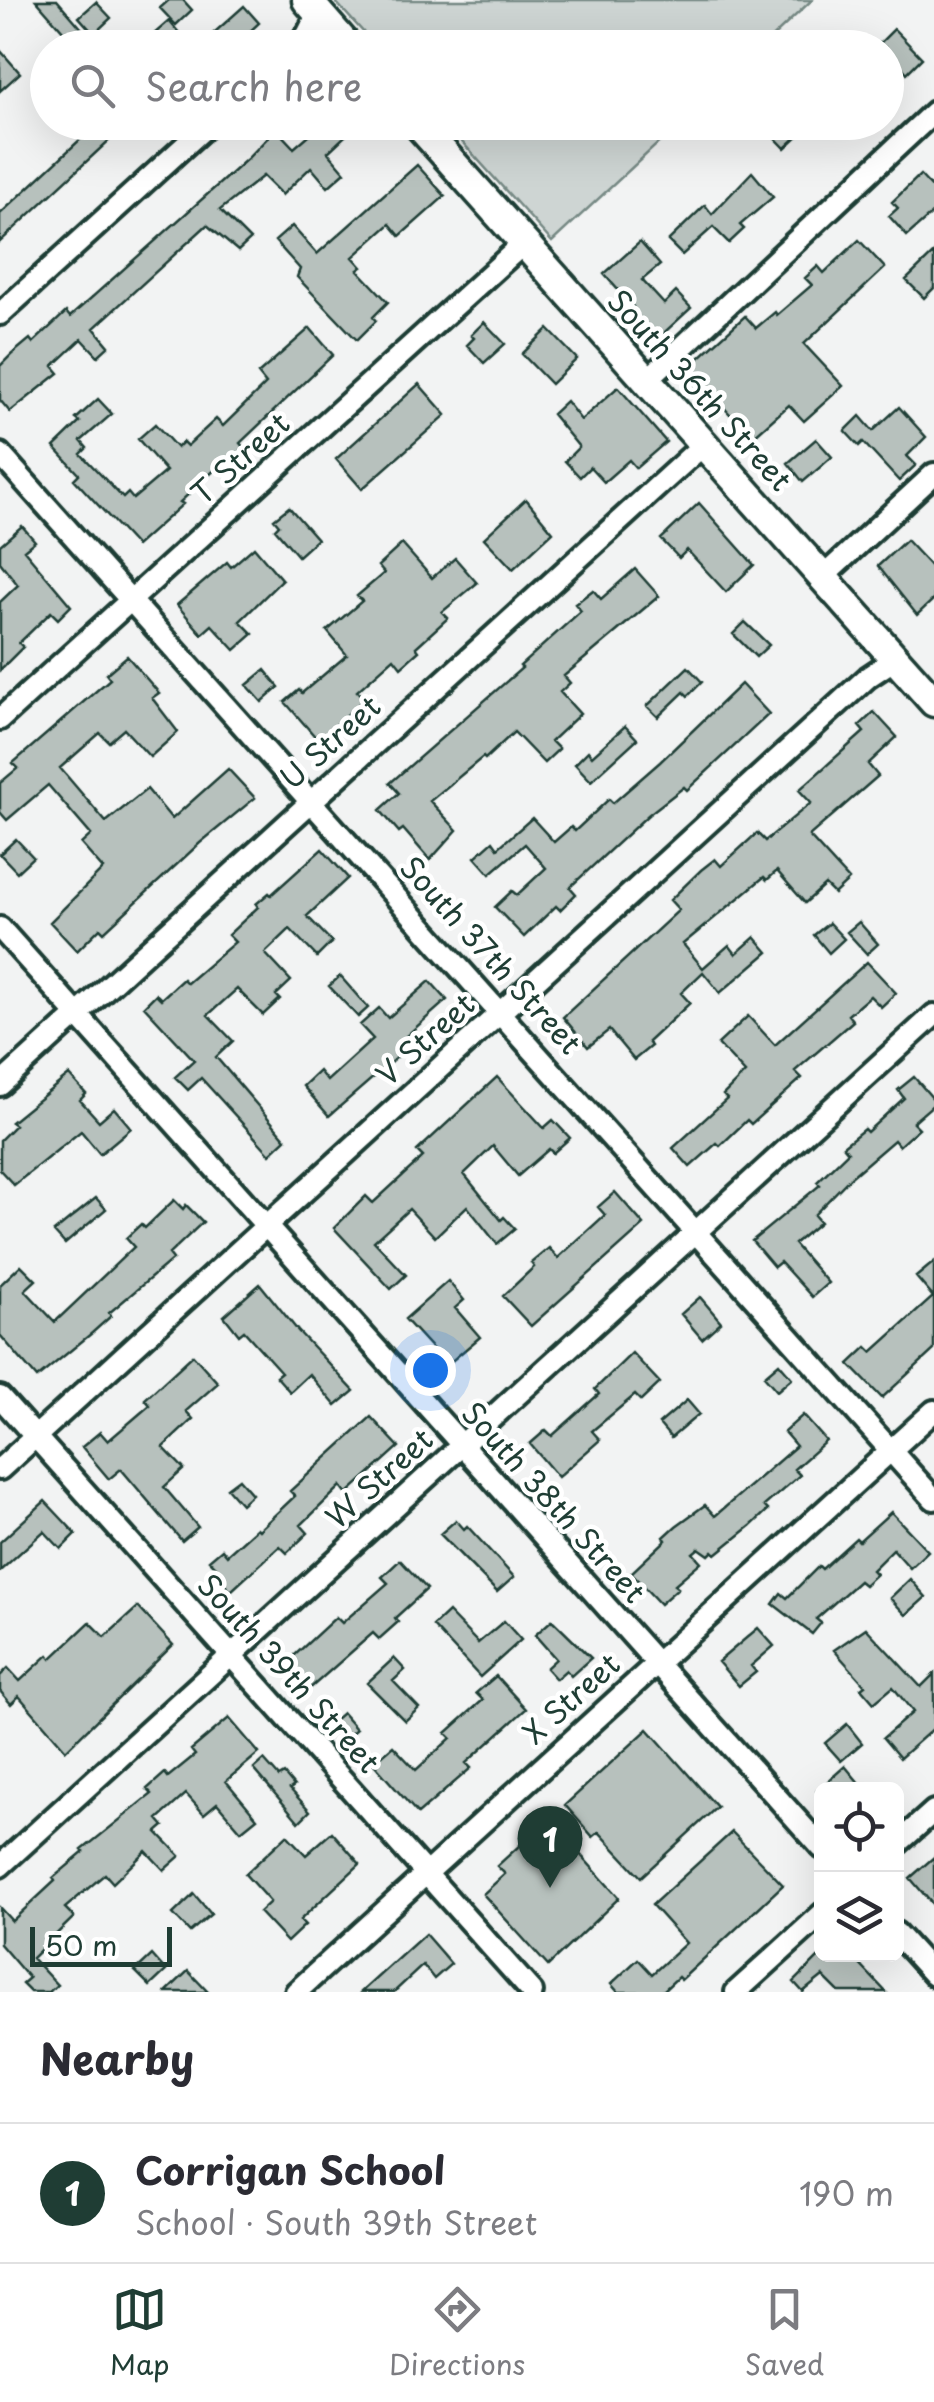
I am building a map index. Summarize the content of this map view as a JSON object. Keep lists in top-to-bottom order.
{
  "streets": {
    "main road": ["South 36th Street"],
    "street": [
      "T Street",
      "U Street",
      "South 37th Street",
      "V Street",
      "W Street",
      "South 38th Street",
      "South 39th Street",
      "X Street"
    ]
  },
  "crossings": [
    ["South 36th Street", "T Street"],
    ["South 36th Street", "U Street"],
    ["South 36th Street", "V Street"],
    ["T Street", "South 37th Street"],
    ["U Street", "South 37th Street"],
    ["U Street", "South 38th Street"],
    ["South 37th Street", "V Street"],
    ["South 37th Street", "W Street"],
    ["South 37th Street", "X Street"],
    ["V Street", "South 38th Street"],
    ["V Street", "South 39th Street"],
    ["W Street", "South 38th Street"],
    ["W Street", "South 39th Street"],
    ["South 38th Street", "X Street"],
    ["South 39th Street", "X Street"]
  ],
  "scale_bar": "50 m",
  "page": {
    "search": "Search here",
    "pins": "1",
    "scale": "50 m",
    "heading": "Nearby",
    "list": [
      {
        "mark": "1",
        "name": "Corrigan School",
        "note": "School · South 39th Street",
        "value": "190 m"
      }
    ],
    "nav": ["Map", "Directions", "Saved"]
  }
}
